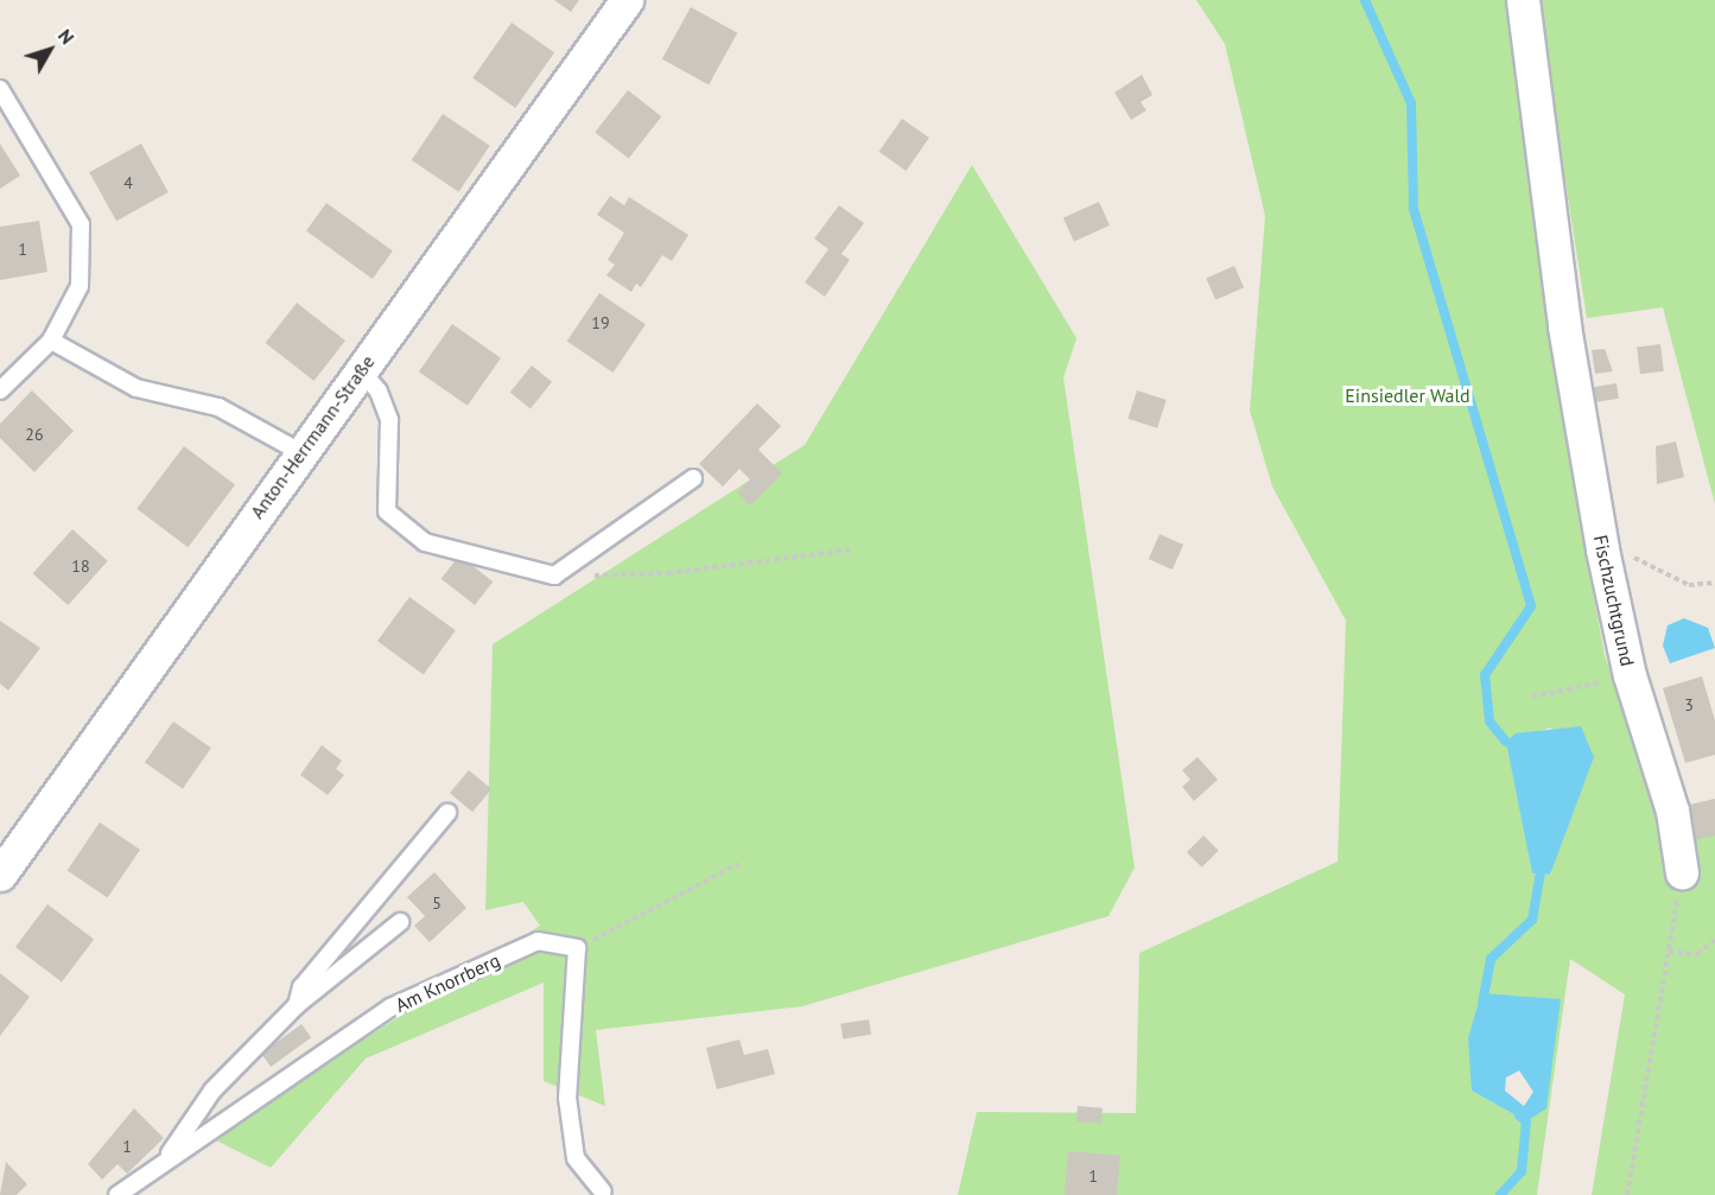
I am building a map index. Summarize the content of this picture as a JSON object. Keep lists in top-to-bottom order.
{
  "streets": {
    "street": ["Anton-Herrmann-Straße", "Fischzuchtgrund"],
    "lane": ["Am Knorrberg"]
  },
  "parks": ["Einsiedler Wald"],
  "house_numbers": [
    "4",
    "1",
    "19",
    "26",
    "18",
    "3",
    "5",
    "1",
    "1"
  ],
  "north": "top right"
}
